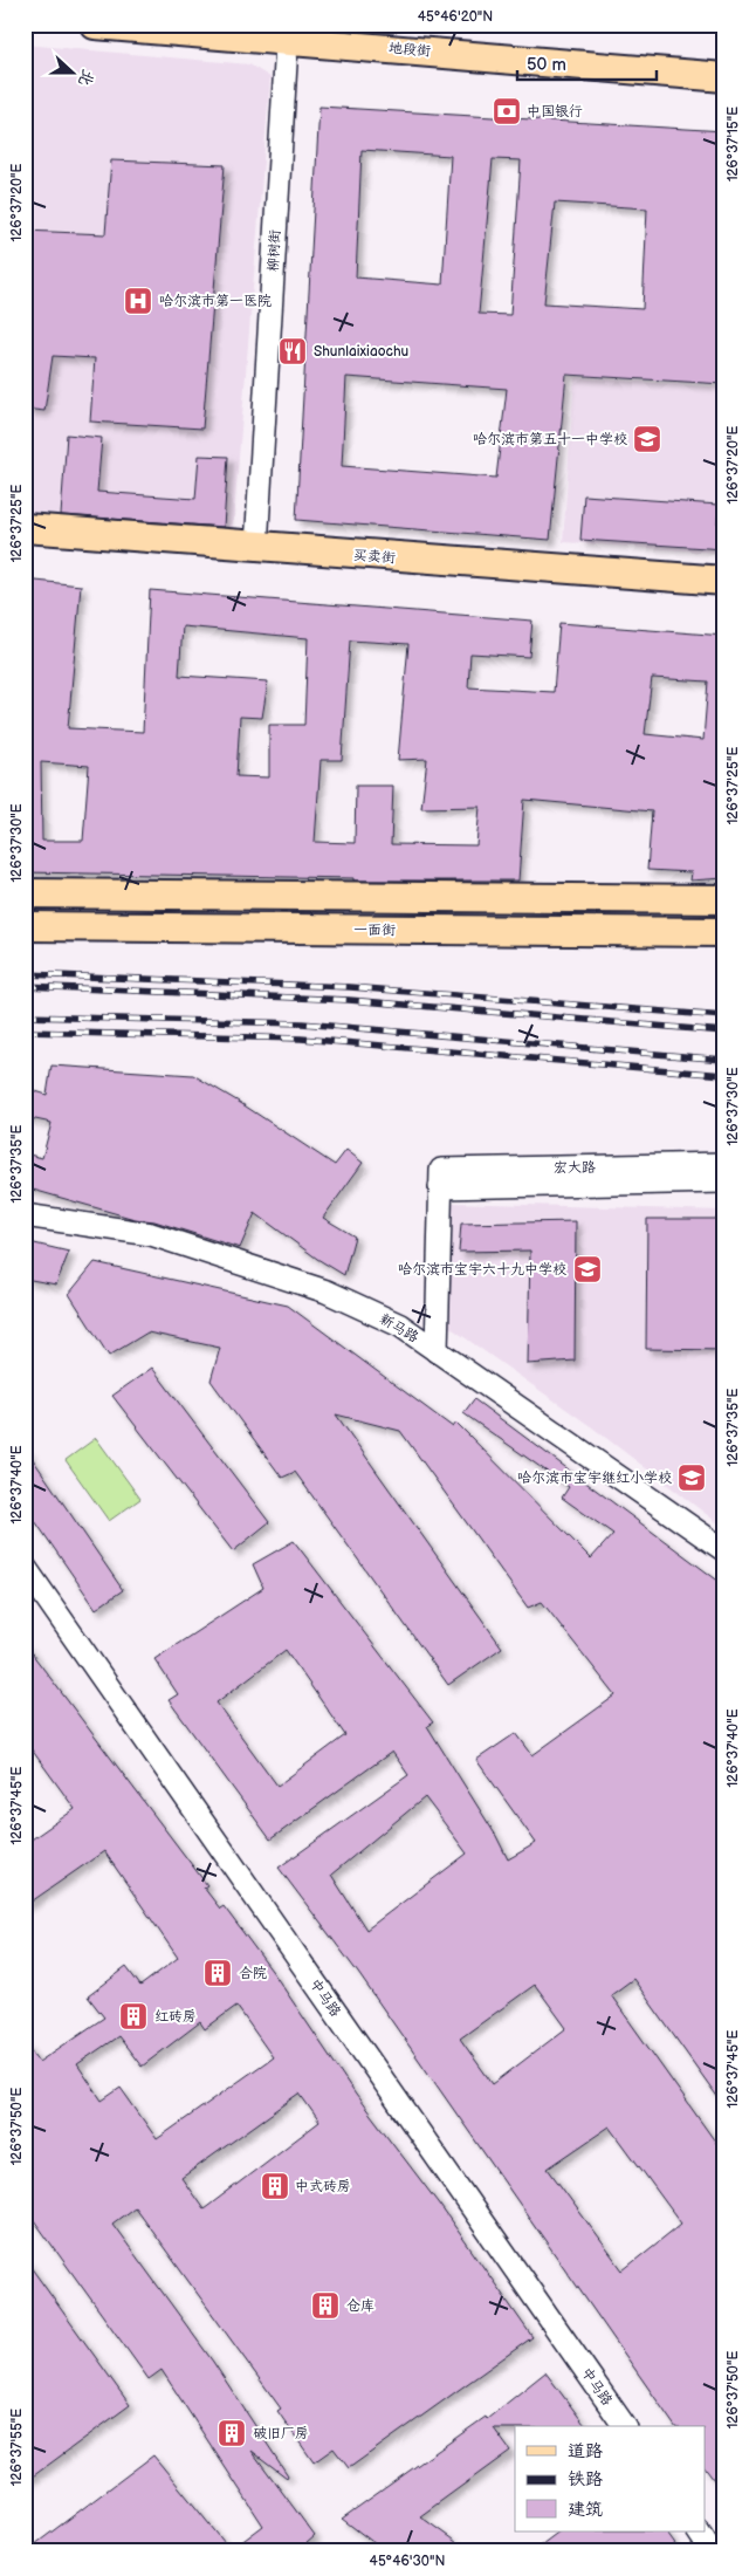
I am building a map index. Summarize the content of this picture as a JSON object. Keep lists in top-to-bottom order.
{
  "streets": {
    "main road": ["地段街", "买卖街", "一面街"],
    "street": [
      "柳树街",
      "宏大路",
      "新马路",
      "中马路"
    ]
  },
  "crossings": [
    ["地段街", "柳树街"],
    ["柳树街", "买卖街"]
  ],
  "places": {
    "bank": ["中国银行"],
    "hospital": ["哈尔滨市第一医院"],
    "restaurant": ["Shunlaixiaochu"],
    "school or university": ["哈尔滨市第五十一中学校", "哈尔滨市宝宇六十九中学校", "哈尔滨市宝宇继红小学校"],
    "building": [
      "合院",
      "红砖房",
      "中式砖房",
      "仓库",
      "破旧厂房"
    ]
  },
  "legend": ["道路", "铁路", "建筑"],
  "scale_bar": "50 m",
  "north": "right",
  "coordinates": [
    "45°46'20\"N",
    "126°37'15\"E",
    "126°37'20\"E",
    "126°37'25\"E",
    "126°37'30\"E",
    "126°37'35\"E",
    "126°37'40\"E",
    "126°37'45\"E",
    "126°37'50\"E",
    "126°37'55\"E",
    "45°46'30\"N"
  ]
}
